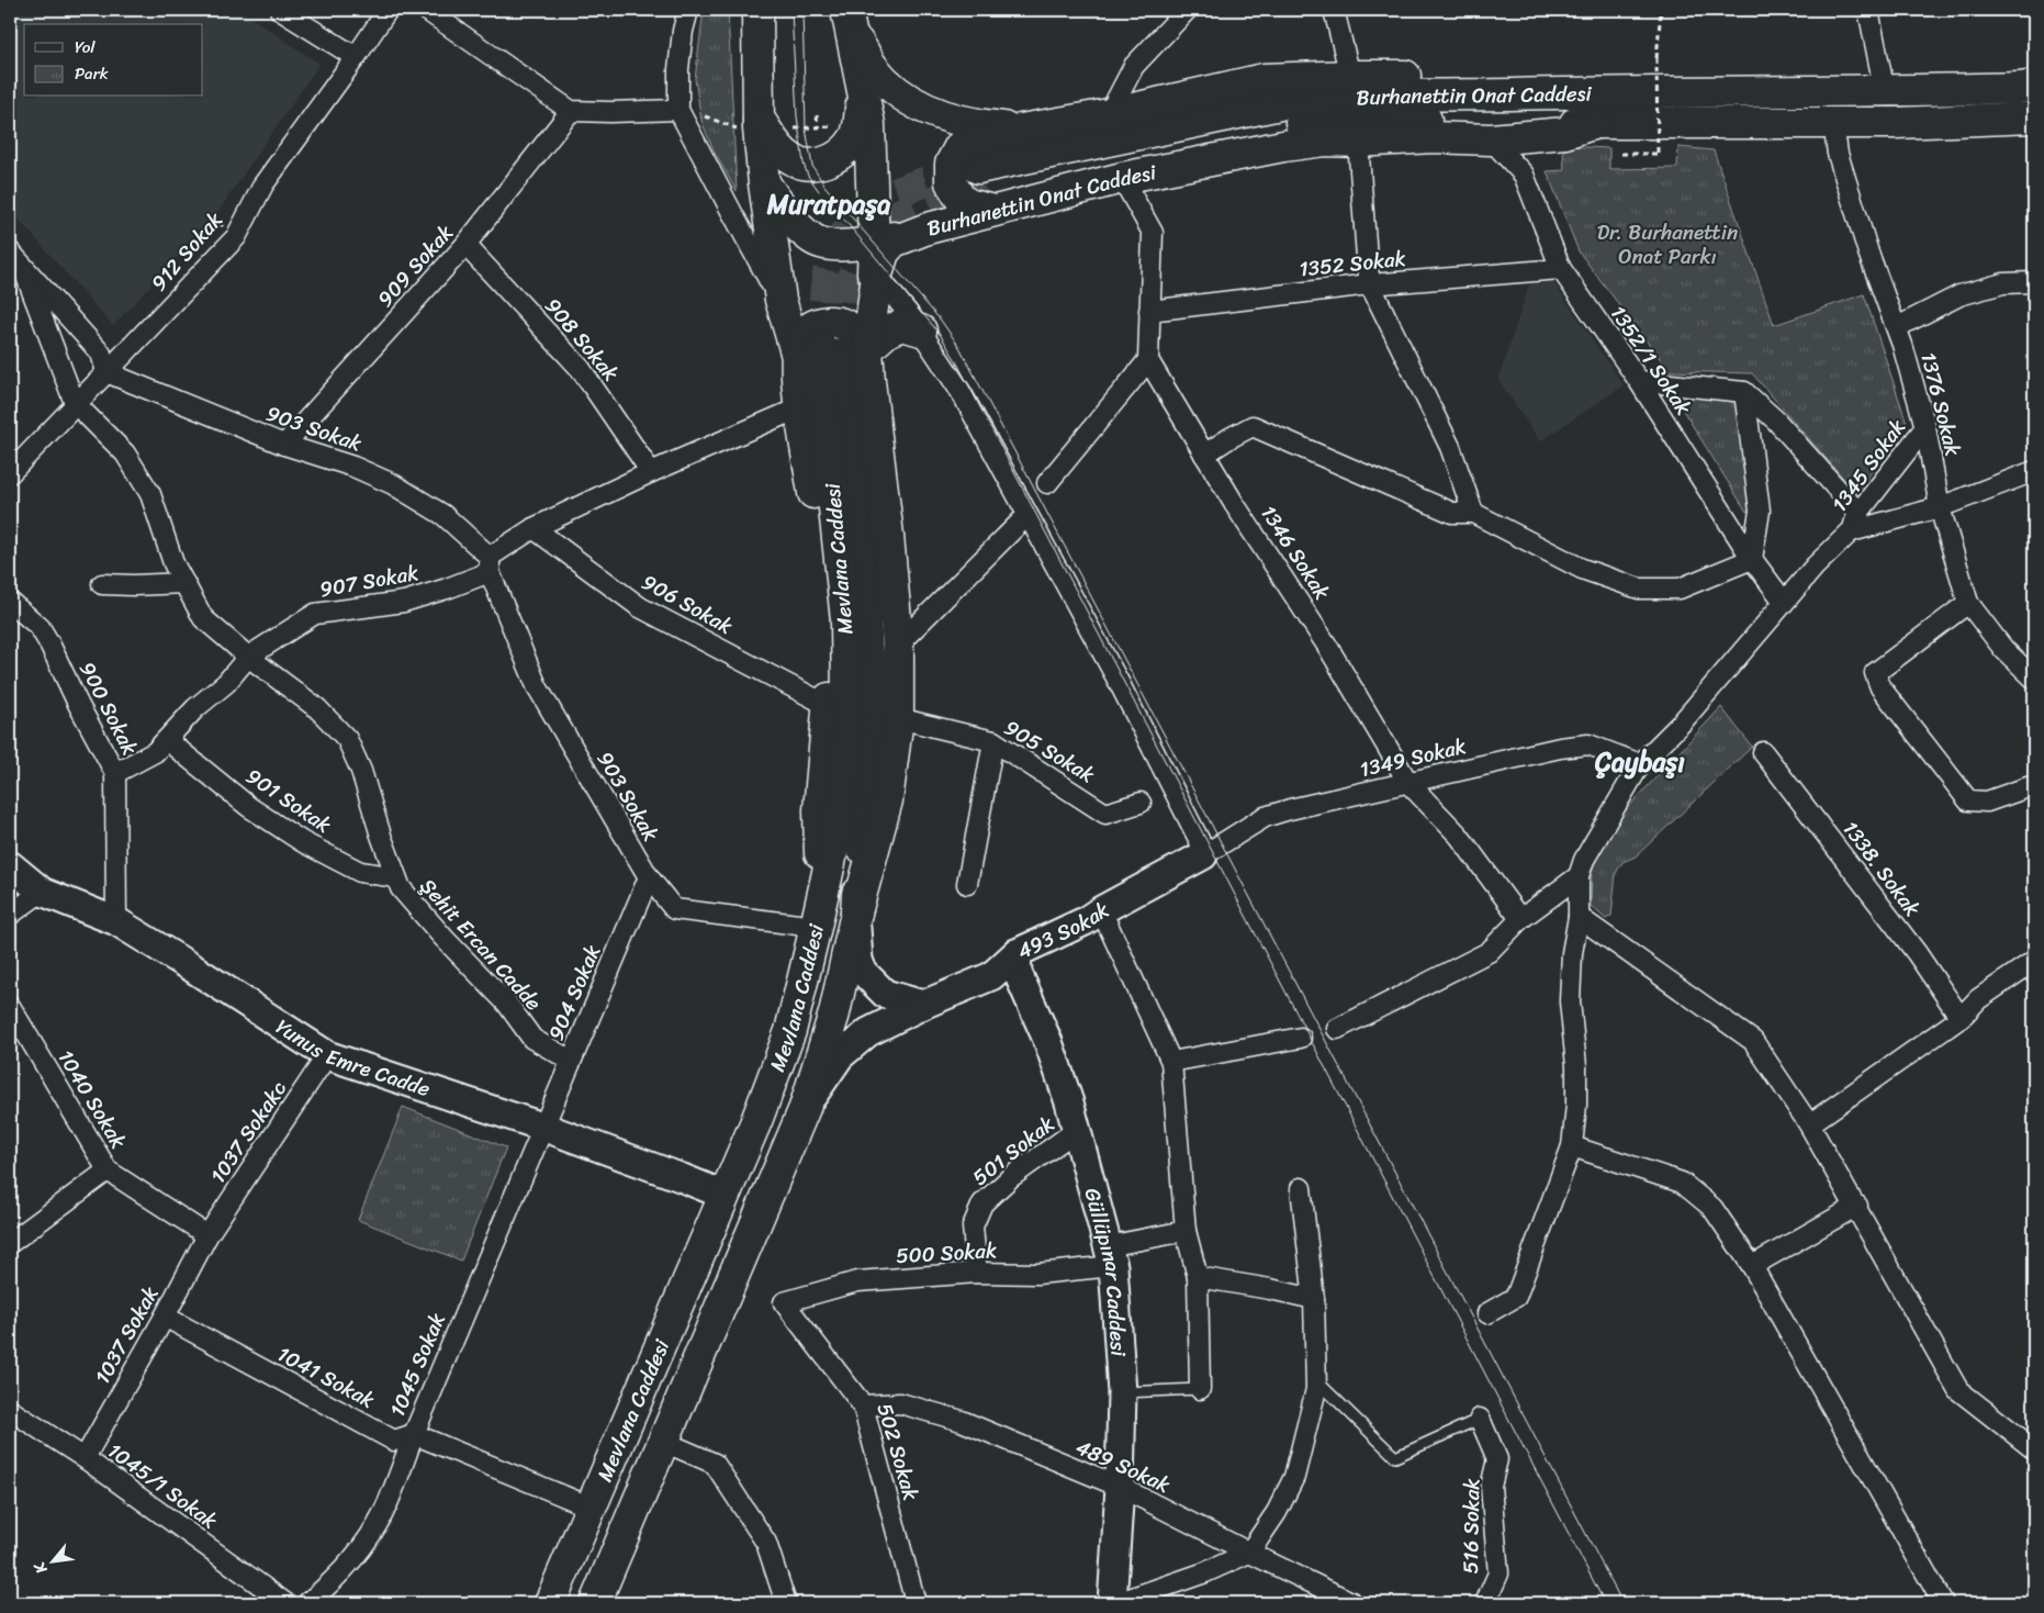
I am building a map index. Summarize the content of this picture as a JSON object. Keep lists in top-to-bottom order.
{
  "streets": {
    "main road": ["Burhanettin Onat Caddesi", "Mevlana Caddesi"],
    "street": [
      "912 Sokak",
      "1352 Sokak",
      "909 Sokak",
      "908 Sokak",
      "1352/1 Sokak",
      "1376 Sokak",
      "903 Sokak",
      "1345 Sokak",
      "1346 Sokak",
      "907 Sokak",
      "906 Sokak",
      "900 Sokak",
      "905 Sokak",
      "1349 Sokak",
      "901 Sokak",
      "1338. Sokak",
      "493 Sokak",
      "Şehit Ercan Cadde",
      "904 Sokak",
      "Yunus Emre Cadde",
      "1040 Sokak",
      "1037 Sokakc",
      "501 Sokak",
      "500 Sokak",
      "Güllüpınar Caddesi",
      "1037 Sokak",
      "1045 Sokak",
      "1041 Sokak",
      "502 Sokak",
      "489 Sokak",
      "1045/1 Sokak",
      "516 Sokak"
    ]
  },
  "crossings": [
    ["Burhanettin Onat Caddesi", "1352/1 Sokak"],
    ["Burhanettin Onat Caddesi", "1376 Sokak"],
    ["912 Sokak", "903 Sokak"],
    ["912 Sokak", "Şehit Ercan Cadde"],
    ["1352 Sokak", "1352/1 Sokak"],
    ["909 Sokak", "908 Sokak"],
    ["909 Sokak", "903 Sokak"],
    ["908 Sokak", "907 Sokak"],
    ["1376 Sokak", "1345 Sokak"],
    ["903 Sokak", "Mevlana Caddesi"],
    ["903 Sokak", "907 Sokak"],
    ["903 Sokak", "Şehit Ercan Cadde"],
    ["903 Sokak", "904 Sokak"],
    ["1346 Sokak", "1349 Sokak"],
    ["Mevlana Caddesi", "493 Sokak"],
    ["Mevlana Caddesi", "Yunus Emre Cadde"],
    ["907 Sokak", "906 Sokak"],
    ["907 Sokak", "900 Sokak"],
    ["907 Sokak", "901 Sokak"],
    ["907 Sokak", "Şehit Ercan Cadde"],
    ["900 Sokak", "Yunus Emre Cadde"],
    ["1349 Sokak", "493 Sokak"],
    ["901 Sokak", "Şehit Ercan Cadde"],
    ["493 Sokak", "Güllüpınar Caddesi"],
    ["Şehit Ercan Cadde", "904 Sokak"],
    ["904 Sokak", "Yunus Emre Cadde"],
    ["904 Sokak", "1045 Sokak"],
    ["Yunus Emre Cadde", "1037 Sokakc"],
    ["Yunus Emre Cadde", "1045 Sokak"],
    ["1040 Sokak", "1037 Sokakc"],
    ["1040 Sokak", "1037 Sokak"],
    ["1037 Sokakc", "1037 Sokak"],
    ["501 Sokak", "500 Sokak"],
    ["501 Sokak", "Güllüpınar Caddesi"],
    ["500 Sokak", "Güllüpınar Caddesi"],
    ["500 Sokak", "502 Sokak"],
    ["Güllüpınar Caddesi", "489 Sokak"],
    ["1037 Sokak", "1041 Sokak"],
    ["1037 Sokak", "1045/1 Sokak"],
    ["1045 Sokak", "1041 Sokak"],
    ["502 Sokak", "489 Sokak"]
  ],
  "districts": ["Muratpaşa", "Çaybaşı"],
  "parks": ["Dr. Burhanettin Onat Parkı"],
  "legend": ["Yol", "Park"],
  "north": "bottom left"
}
